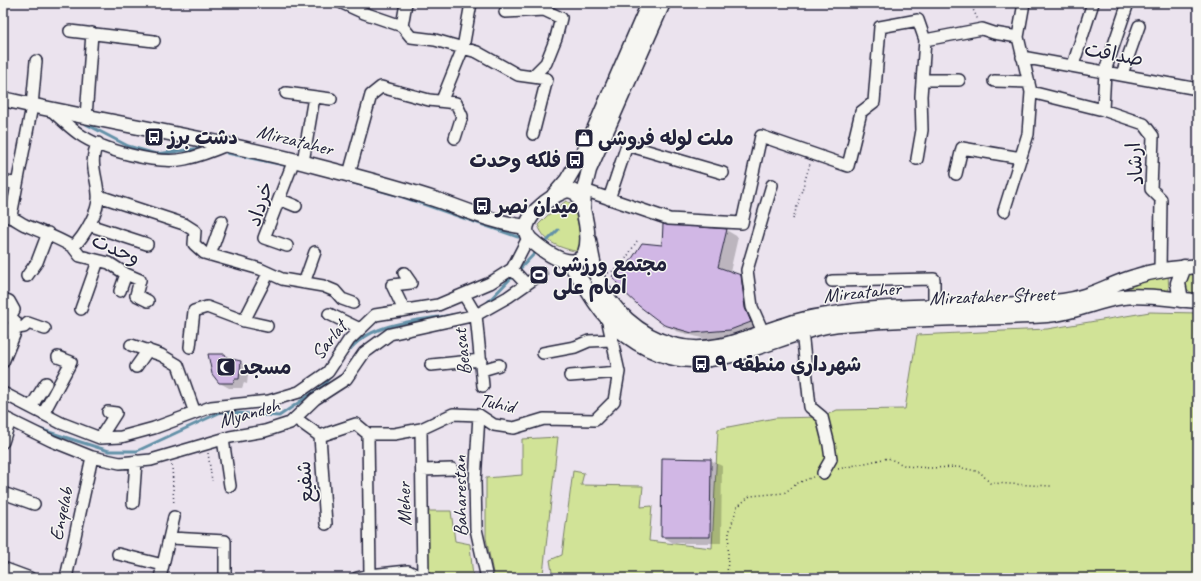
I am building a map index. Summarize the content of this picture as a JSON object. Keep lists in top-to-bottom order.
{
  "streets": {
    "main road": ["Mirzataher", "Mirzataher Street"],
    "street": [
      "صداقت",
      "ارشاد",
      "خرداد",
      "وحدت",
      "Sarlat",
      "Beasat",
      "Tuhid",
      "Myandeh",
      "شفیع",
      "Baharestan",
      "Meher",
      "Enqelab"
    ]
  },
  "crossings": [
    ["Mirzataher", "ارشاد"],
    ["Mirzataher", "خرداد"],
    ["Mirzataher", "Mirzataher Street"],
    ["Mirzataher Street", "Tuhid"],
    ["Beasat", "Myandeh"],
    ["Tuhid", "شفیع"],
    ["Tuhid", "Baharestan"],
    ["Tuhid", "Meher"],
    ["Myandeh", "Enqelab"]
  ],
  "places": {
    "bus stop": [
      "دشت برز",
      "فلکه وحدت",
      "میدان نصر",
      "شهرداری منطقه ۹"
    ],
    "shop": ["ملت لوله فروشی"],
    "sports": ["مجتمع ورزشی امام علی"],
    "mosque": ["مسجد"]
  }
}
